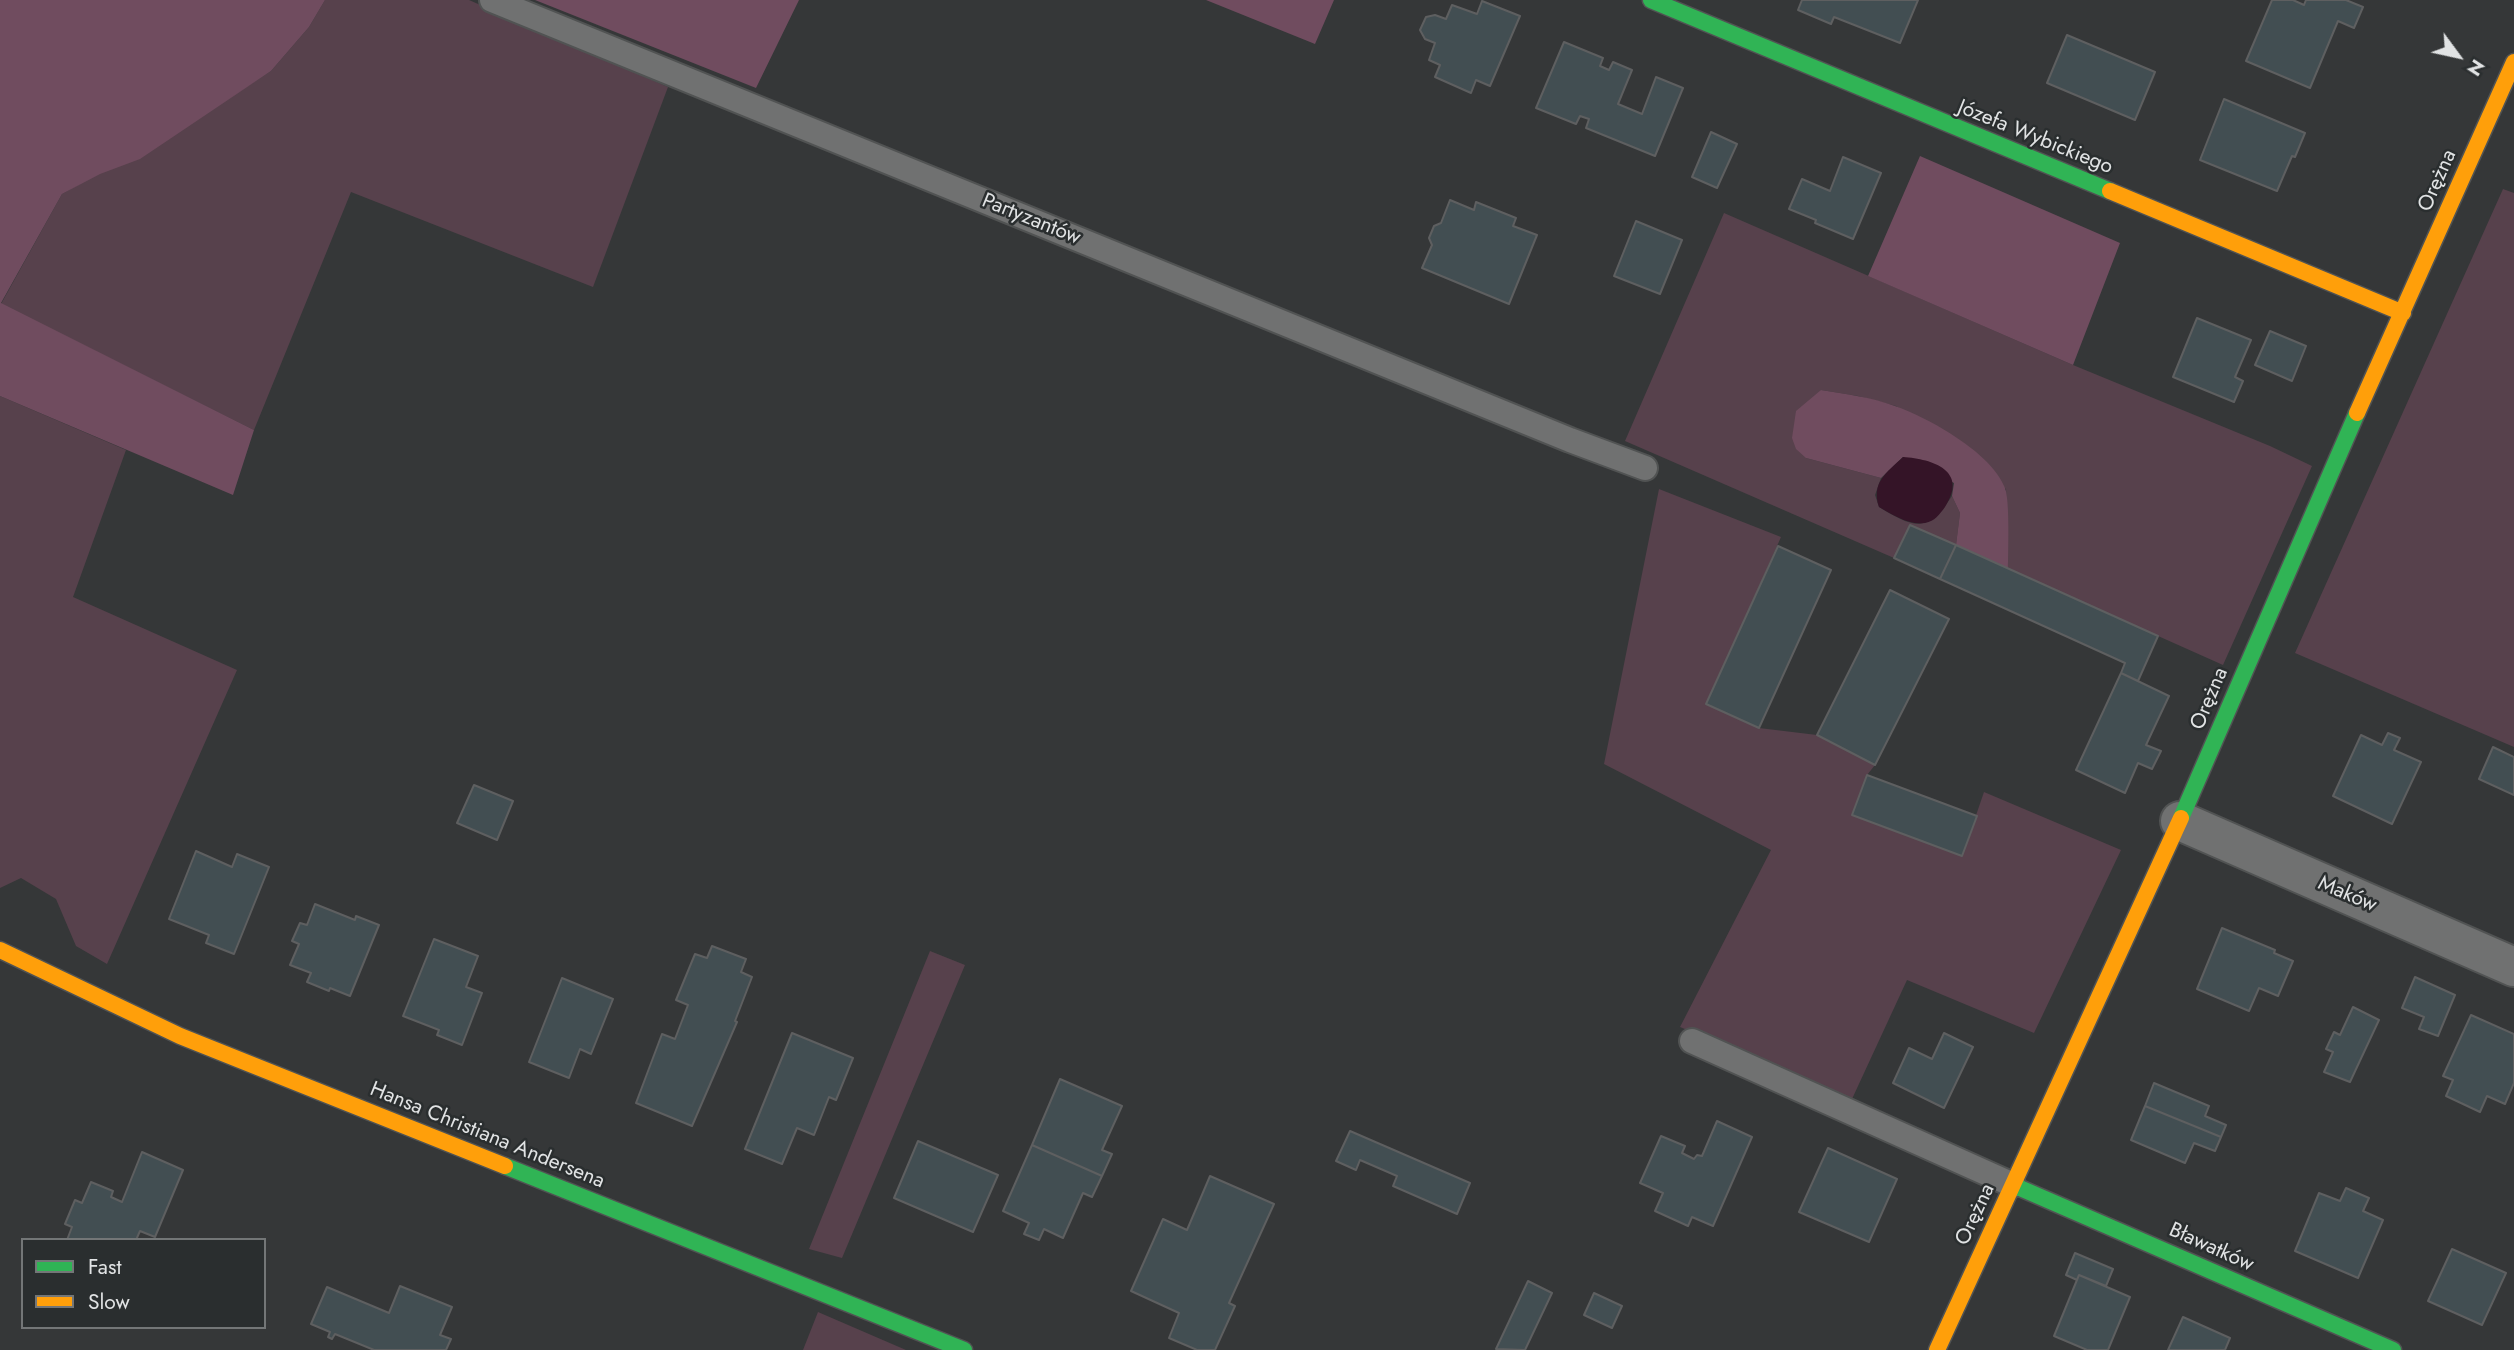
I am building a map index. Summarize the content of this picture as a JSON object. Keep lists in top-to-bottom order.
{
  "streets": {
    "street": [
      "Józefa Wybickiego",
      "Orężna",
      "Maków",
      "Hansa Christiana Andersena",
      "Bławatków"
    ],
    "lane": ["Partyzantów"]
  },
  "crossings": [
    ["Józefa Wybickiego", "Orężna"],
    ["Orężna", "Maków"],
    ["Orężna", "Bławatków"]
  ],
  "legend": ["Fast", "Slow"],
  "north": "bottom right"
}
